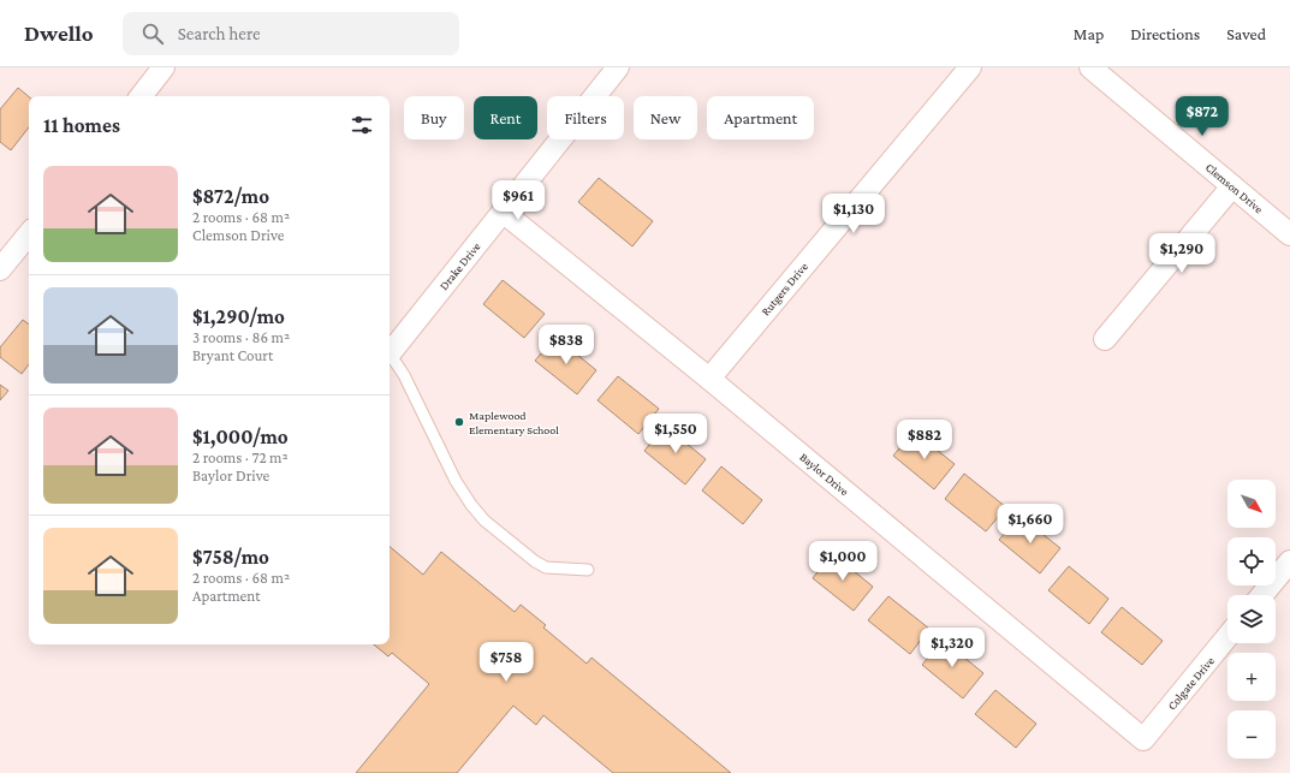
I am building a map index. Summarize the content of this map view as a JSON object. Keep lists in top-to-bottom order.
{
  "streets": {
    "street": [
      "Clemson Drive",
      "Drake Drive",
      "Rutgers Drive",
      "Baylor Drive",
      "Colgate Drive"
    ]
  },
  "crossings": [
    ["Drake Drive", "Baylor Drive"],
    ["Rutgers Drive", "Baylor Drive"],
    ["Baylor Drive", "Colgate Drive"]
  ],
  "places": ["Maplewood Elementary School"],
  "north": "bottom right",
  "page": {
    "header": "Dwello",
    "search": "Search here",
    "nav": ["Map", "Directions", "Saved"],
    "price": [
      "$872",
      "$961",
      "$1,130",
      "$1,290",
      "$838",
      "$1,550",
      "$882",
      "$1,660",
      "$1,000",
      "$1,320",
      "$758"
    ],
    "chip": [
      "Buy",
      "Rent",
      "Filters",
      "New",
      "Apartment"
    ],
    "heading": "11 homes",
    "list": [
      {
        "name": "$872/mo",
        "note": "2 rooms · 68 m² · Clemson Drive"
      },
      {
        "name": "$1,290/mo",
        "note": "3 rooms · 86 m² · Bryant Court"
      },
      {
        "name": "$1,000/mo",
        "note": "2 rooms · 72 m² · Baylor Drive"
      },
      {
        "name": "$758/mo",
        "note": "2 rooms · 68 m² · Apartment"
      }
    ],
    "map_buttons": ["+", "−"]
  }
}
